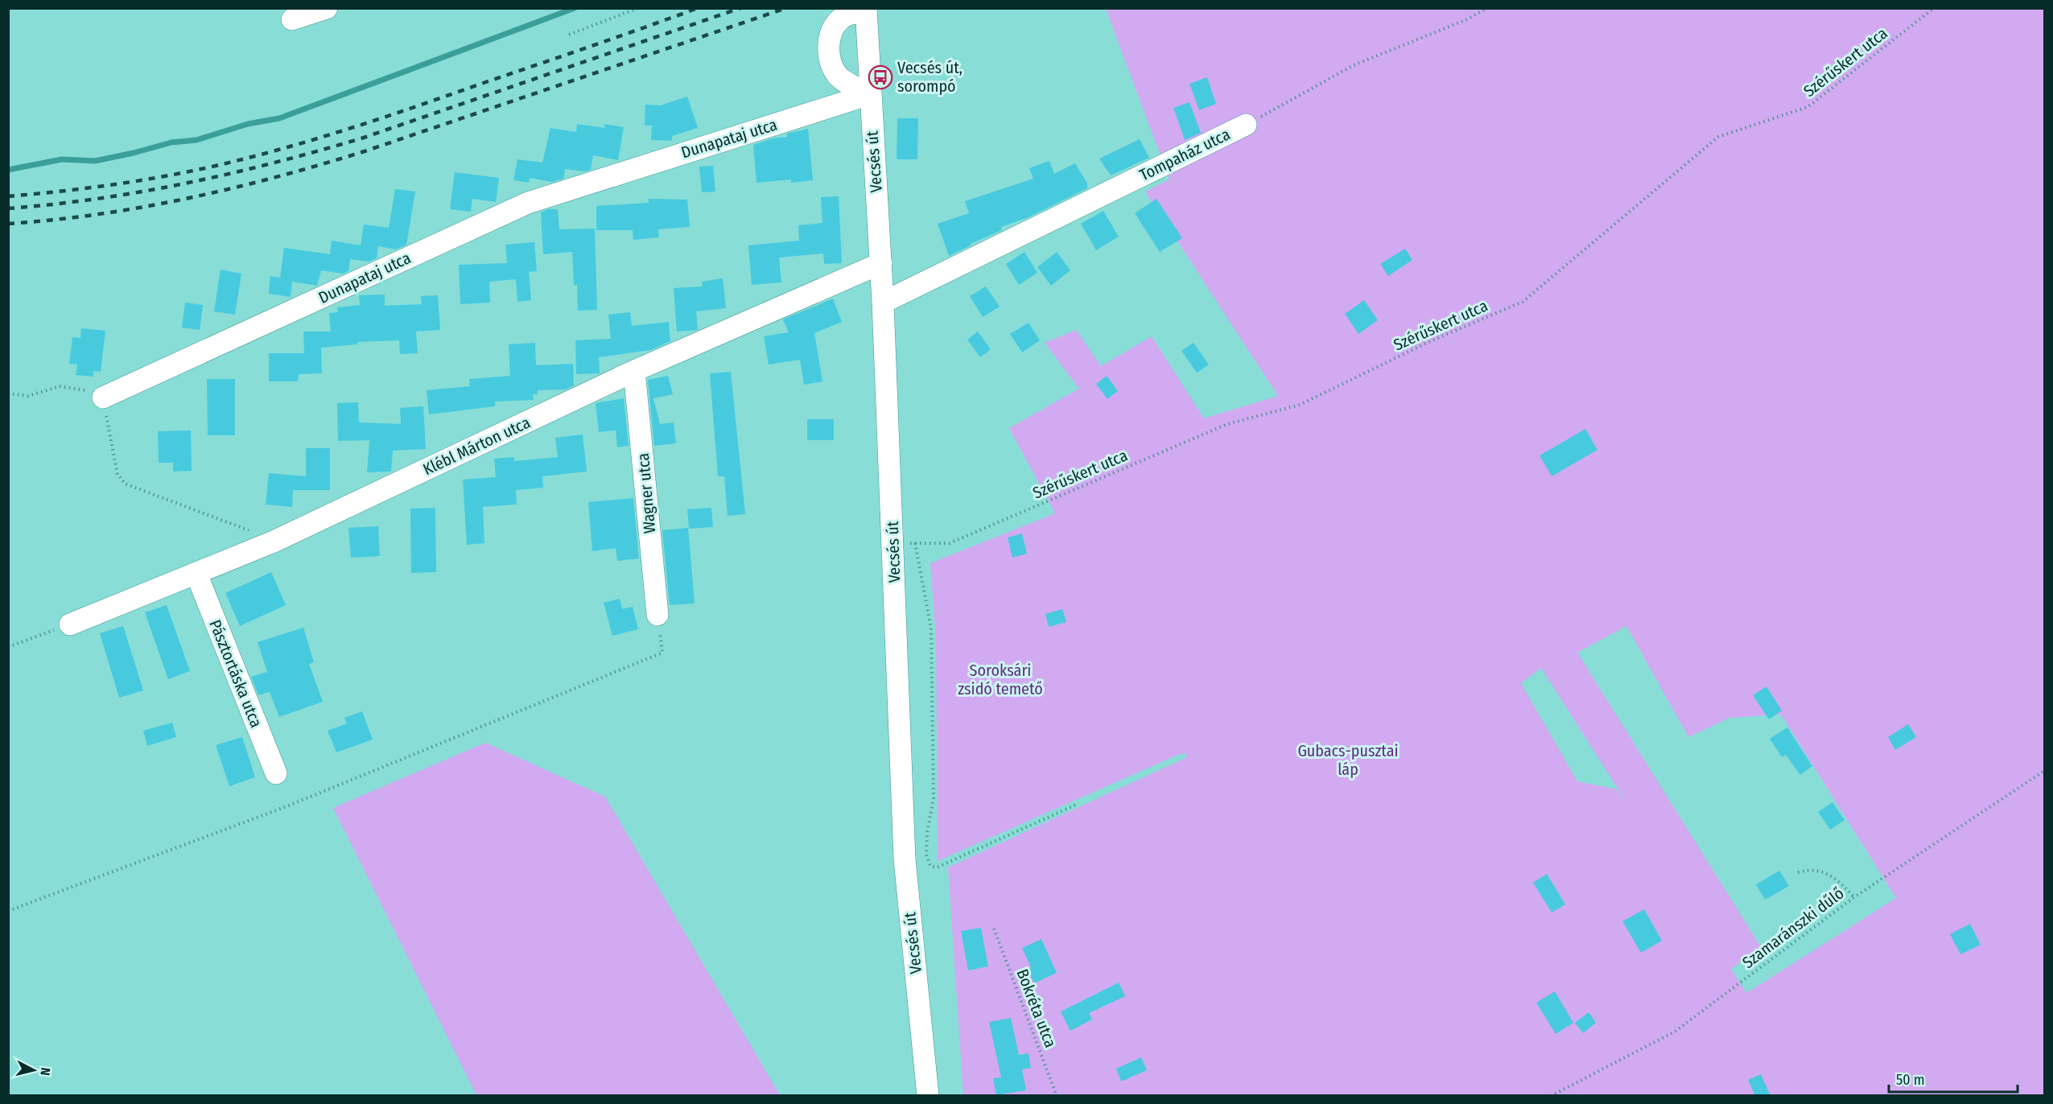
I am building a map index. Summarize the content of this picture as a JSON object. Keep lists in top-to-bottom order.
{
  "streets": {
    "street": [
      "Dunapataj utca",
      "Tompaház utca",
      "Vecsés út",
      "Klébl Márton utca",
      "Wagner utca",
      "Pásztortáska utca"
    ],
    "path": ["Szérűskert utca", "Szamaránszki dűlő", "Bokréta utca"]
  },
  "crossings": [
    ["Szérűskert utca", "Vecsés út"],
    ["Dunapataj utca", "Vecsés út"],
    ["Tompaház utca", "Vecsés út"],
    ["Vecsés út", "Klébl Márton utca"],
    ["Klébl Márton utca", "Wagner utca"],
    ["Klébl Márton utca", "Pásztortáska utca"]
  ],
  "parks": ["Soroksári zsidó temető", "Gubacs-pusztai láp"],
  "places": {
    "bus stop": ["Vecsés út, sorompó"]
  },
  "scale_bar": "50 m",
  "north": "right"
}
